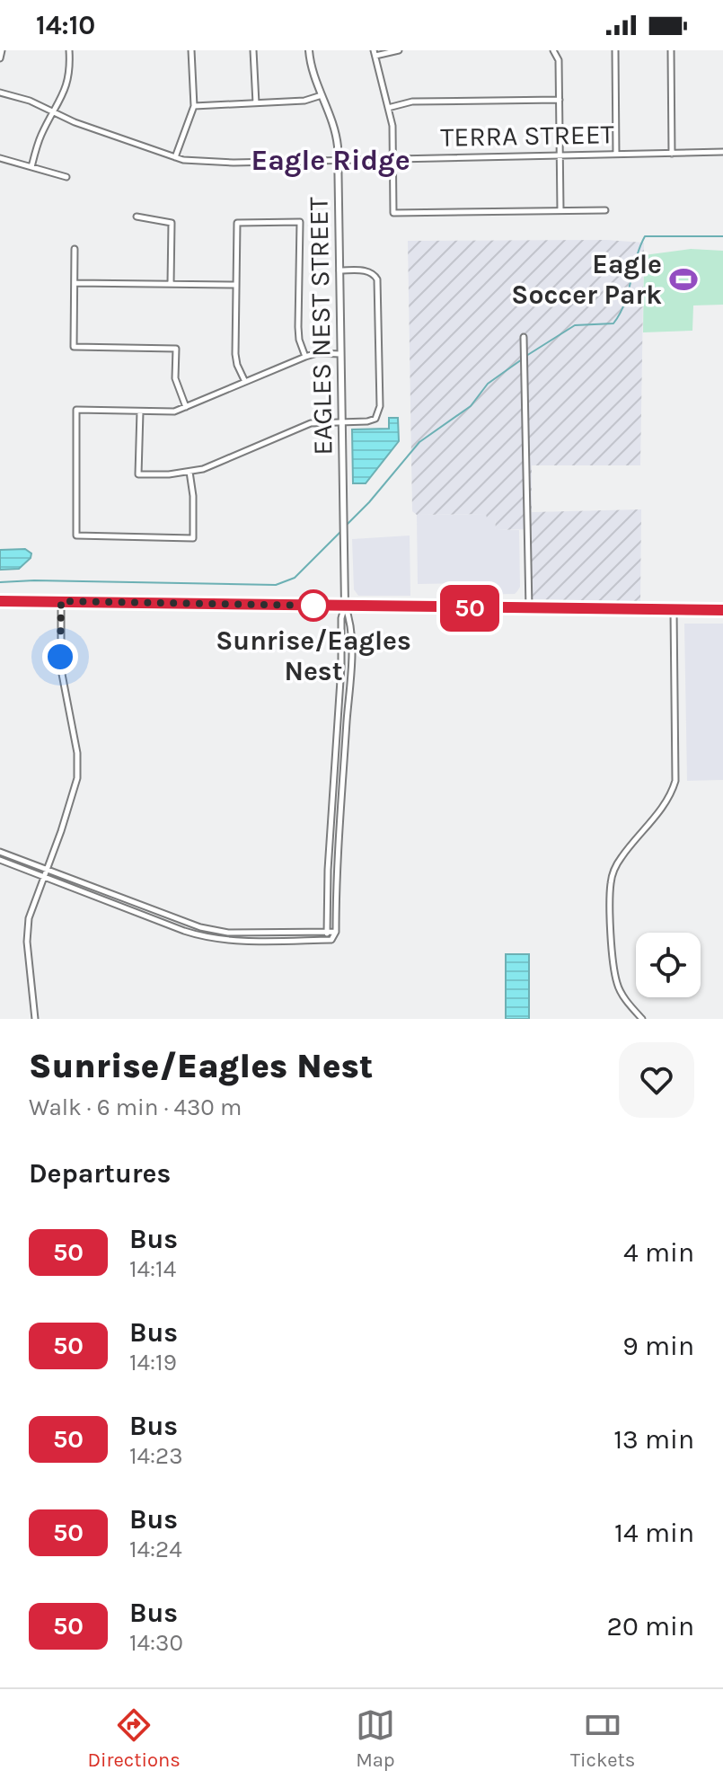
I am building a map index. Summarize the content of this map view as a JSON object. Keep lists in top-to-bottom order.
{
  "streets": {
    "street": ["TERRA STREET", "EAGLES NEST STREET"]
  },
  "crossings": [
    ["TERRA STREET", "EAGLES NEST STREET"]
  ],
  "districts": ["Eagle Ridge"],
  "places": {
    "sports": ["Eagle Soccer Park"],
    "other": ["Sunrise/Eagles Nest"]
  },
  "lines": ["bus line 50"],
  "page": {
    "status": "14:10",
    "on_map": "50",
    "heading": [
      ["Sunrise/Eagles Nest", "Walk · 6 min · 430 m"],
      "Departures"
    ],
    "list": [
      {
        "mark": "50",
        "name": "Bus",
        "note": "14:14",
        "value": "4 min"
      },
      {
        "mark": "50",
        "name": "Bus",
        "note": "14:19",
        "value": "9 min"
      },
      {
        "mark": "50",
        "name": "Bus",
        "note": "14:23",
        "value": "13 min"
      },
      {
        "mark": "50",
        "name": "Bus",
        "note": "14:24",
        "value": "14 min"
      },
      {
        "mark": "50",
        "name": "Bus",
        "note": "14:30",
        "value": "20 min"
      }
    ],
    "tabs": ["Directions", "Map", "Tickets"]
  }
}
